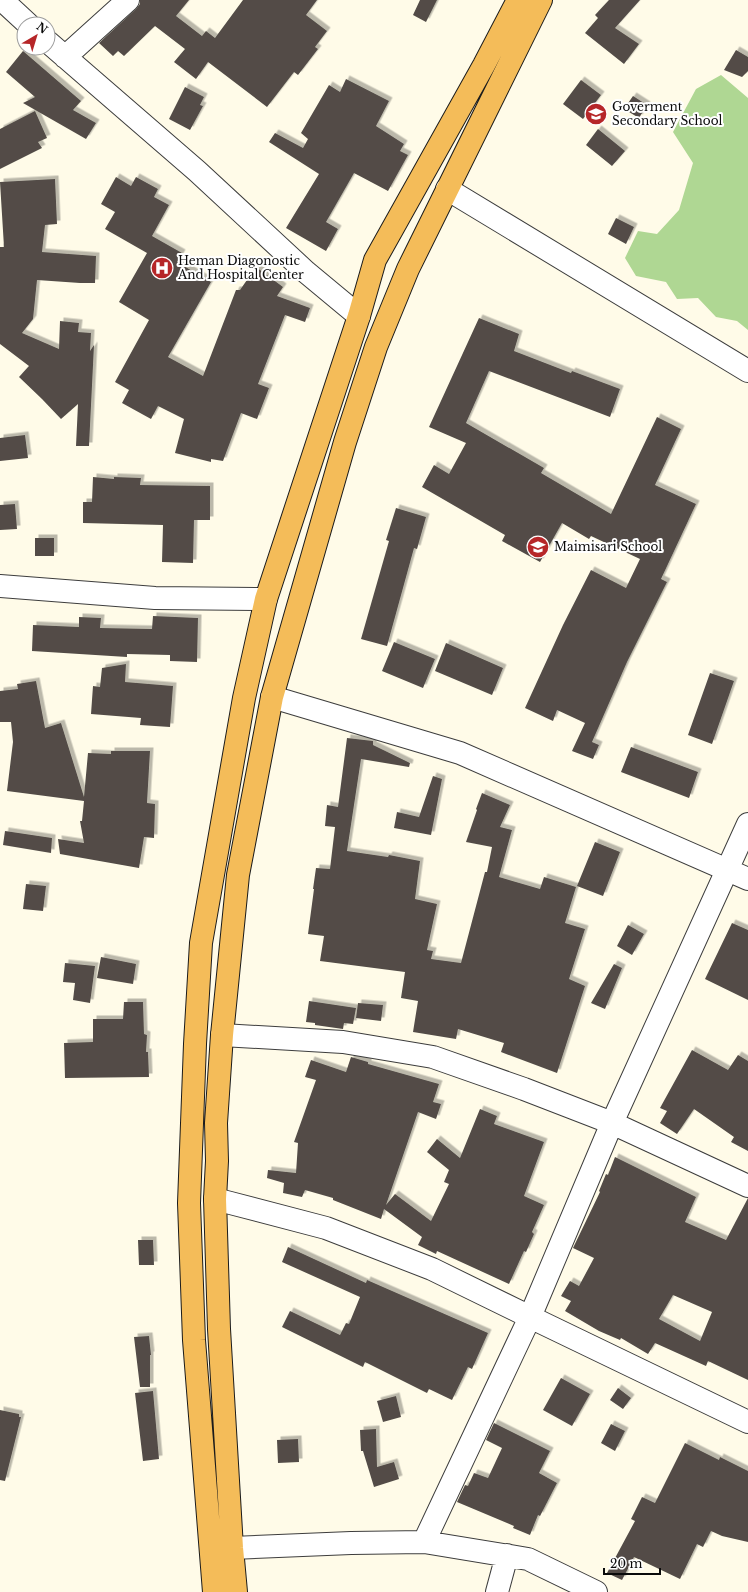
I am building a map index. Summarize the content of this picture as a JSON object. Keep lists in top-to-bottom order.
{
  "places": {
    "school or university": ["Goverment Secondary School", "Maimisari School"],
    "hospital": ["Heman Diagonostic And Hospital Center"]
  },
  "scale_bar": "20 m",
  "north": "top right"
}
